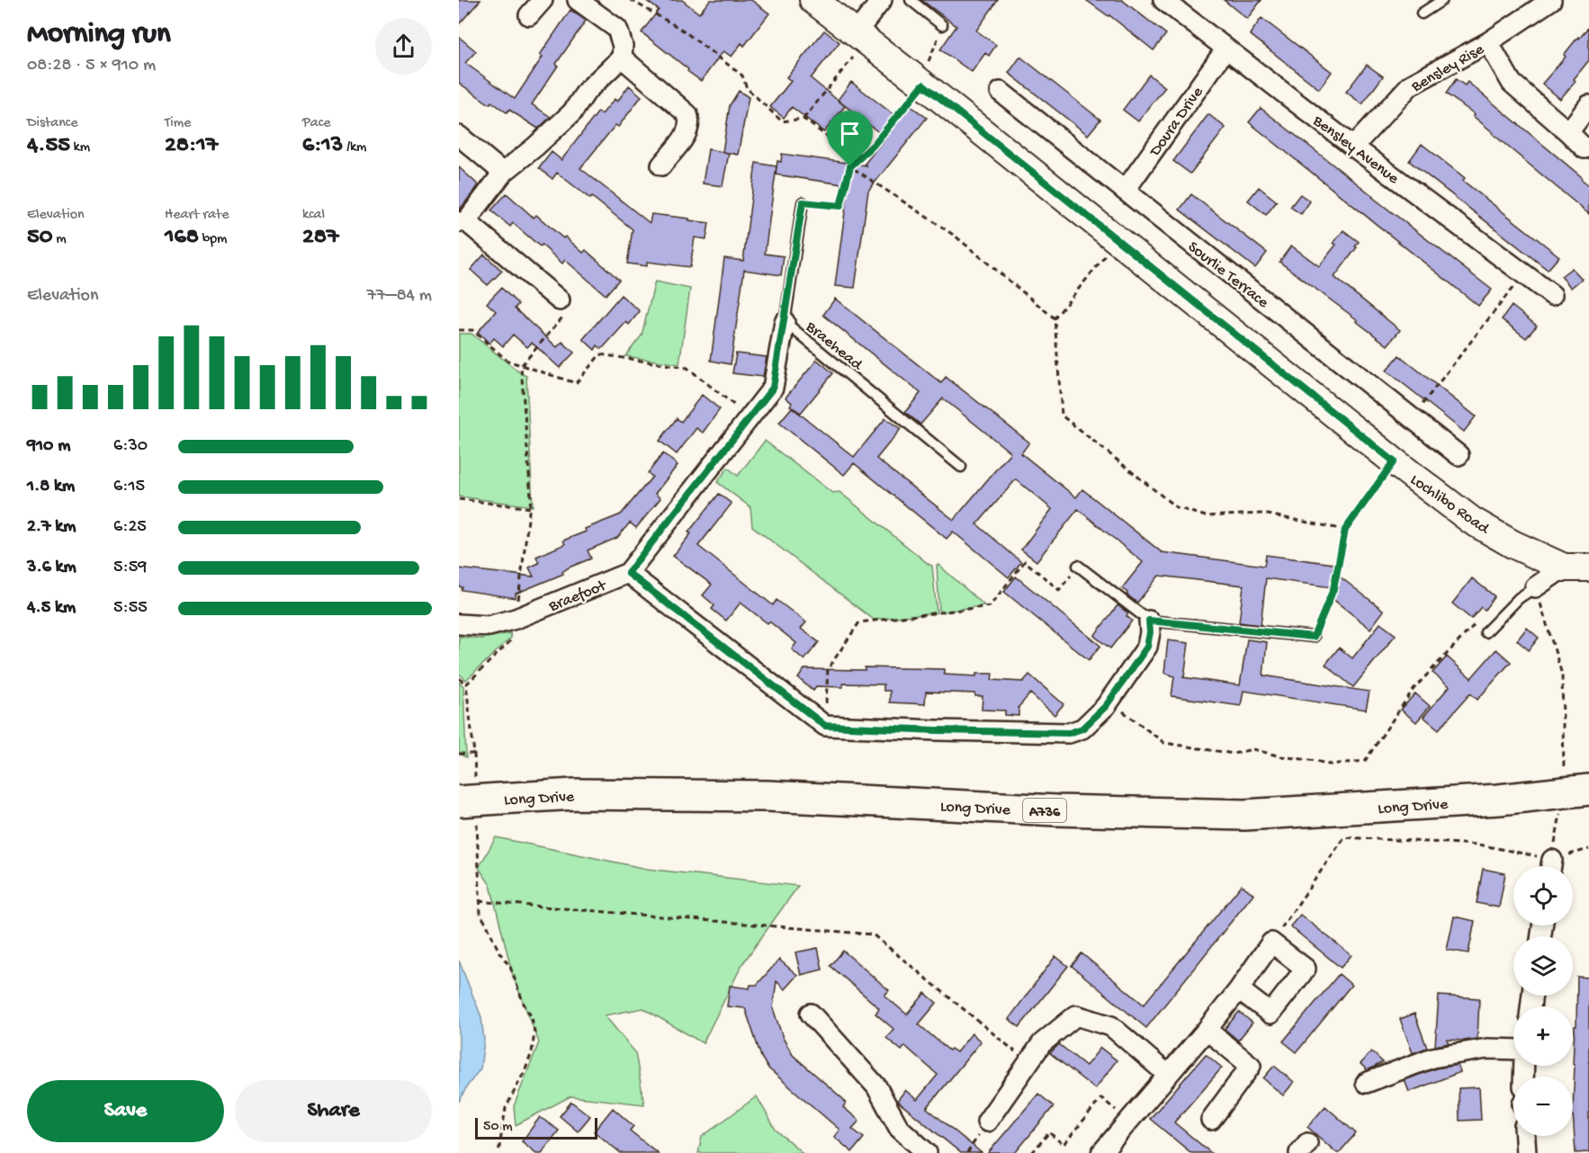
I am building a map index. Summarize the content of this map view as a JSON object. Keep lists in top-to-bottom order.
{
  "streets": {
    "main road": ["Long Drive", "A736"],
    "street": [
      "Bensley Rise",
      "Doura Drive",
      "Bensley Avenue",
      "Sourlie Terrace",
      "Lochlibo Road",
      "Braefoot"
    ],
    "lane": ["Braehead"]
  },
  "crossings": [
    ["Bensley Rise", "Bensley Avenue"],
    ["Doura Drive", "Bensley Avenue"],
    ["Doura Drive", "Sourlie Terrace"],
    ["Braehead", "Braefoot"]
  ],
  "scale_bar": "50 m",
  "page": {
    "heading": ["Morning run", "08:28 · 5 × 910 m"],
    "stats": [
      ["Distance", "4.55 km"],
      ["Time", "28:17"],
      ["Pace", "6:13 /km"],
      ["Elevation", "50 m"],
      ["Heart rate", "168 bpm"],
      ["kcal", "287"]
    ],
    "chart": ["Elevation", "77–84 m"],
    "list": [
      {
        "name": "910 m",
        "note": "6:30"
      },
      {
        "name": "1.8 km",
        "note": "6:15"
      },
      {
        "name": "2.7 km",
        "note": "6:25"
      },
      {
        "name": "3.6 km",
        "note": "5:59"
      },
      {
        "name": "4.5 km",
        "note": "5:55"
      }
    ],
    "map_buttons": ["+", "−"],
    "buttons": ["Save", "Share"],
    "scale": "50 m"
  }
}
